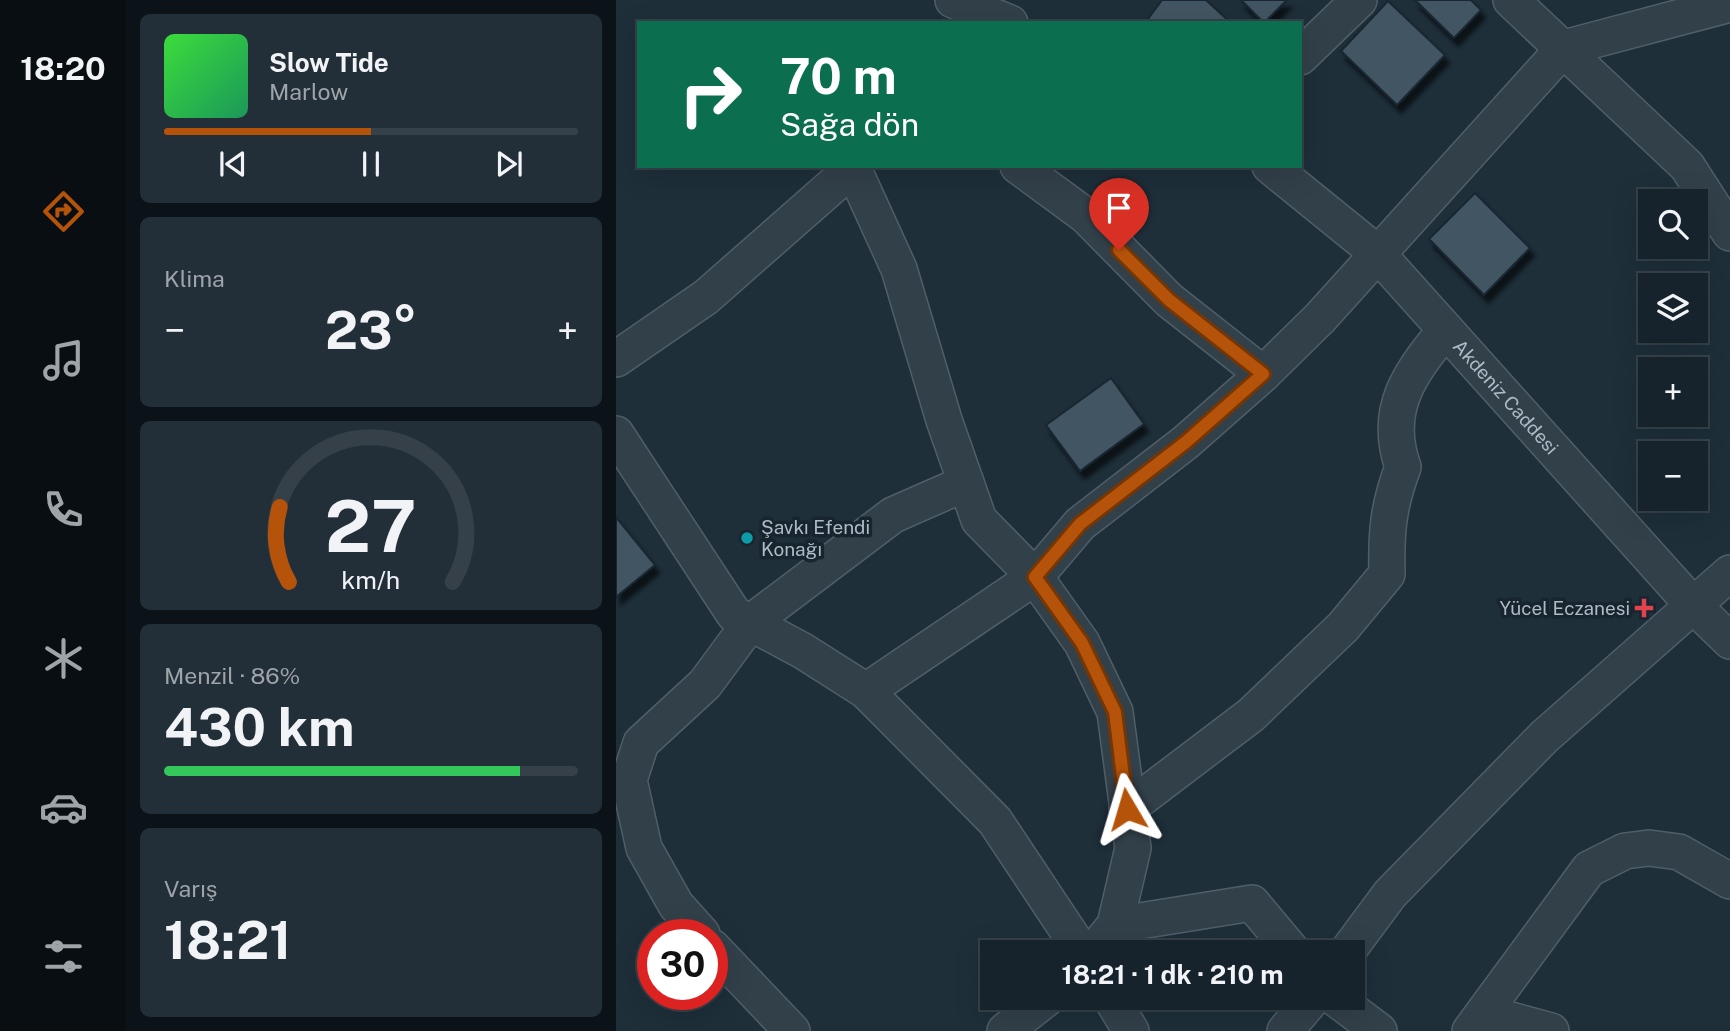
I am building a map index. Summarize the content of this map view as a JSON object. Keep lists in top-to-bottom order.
{
  "streets": {
    "street": ["Akdeniz Caddesi"]
  },
  "places": {
    "other": ["Şavkı Efendi Konağı"],
    "health": ["Yücel Eczanesi"]
  },
  "page": {
    "tabs": "18:20",
    "turn": ["70 m", "Sağa dön"],
    "song": ["Slow Tide", "Marlow"],
    "map_buttons": ["+", "−"],
    "tile": [
      "Klima",
      ["Menzil · 86%", "430 km"],
      ["Varış", "18:21"]
    ],
    "heat": ["−", "23°", "+"],
    "limit": "30",
    "trip": "18:21 · 1 dk · 210 m",
    "gauge": ["27", "km/h"]
  }
}
